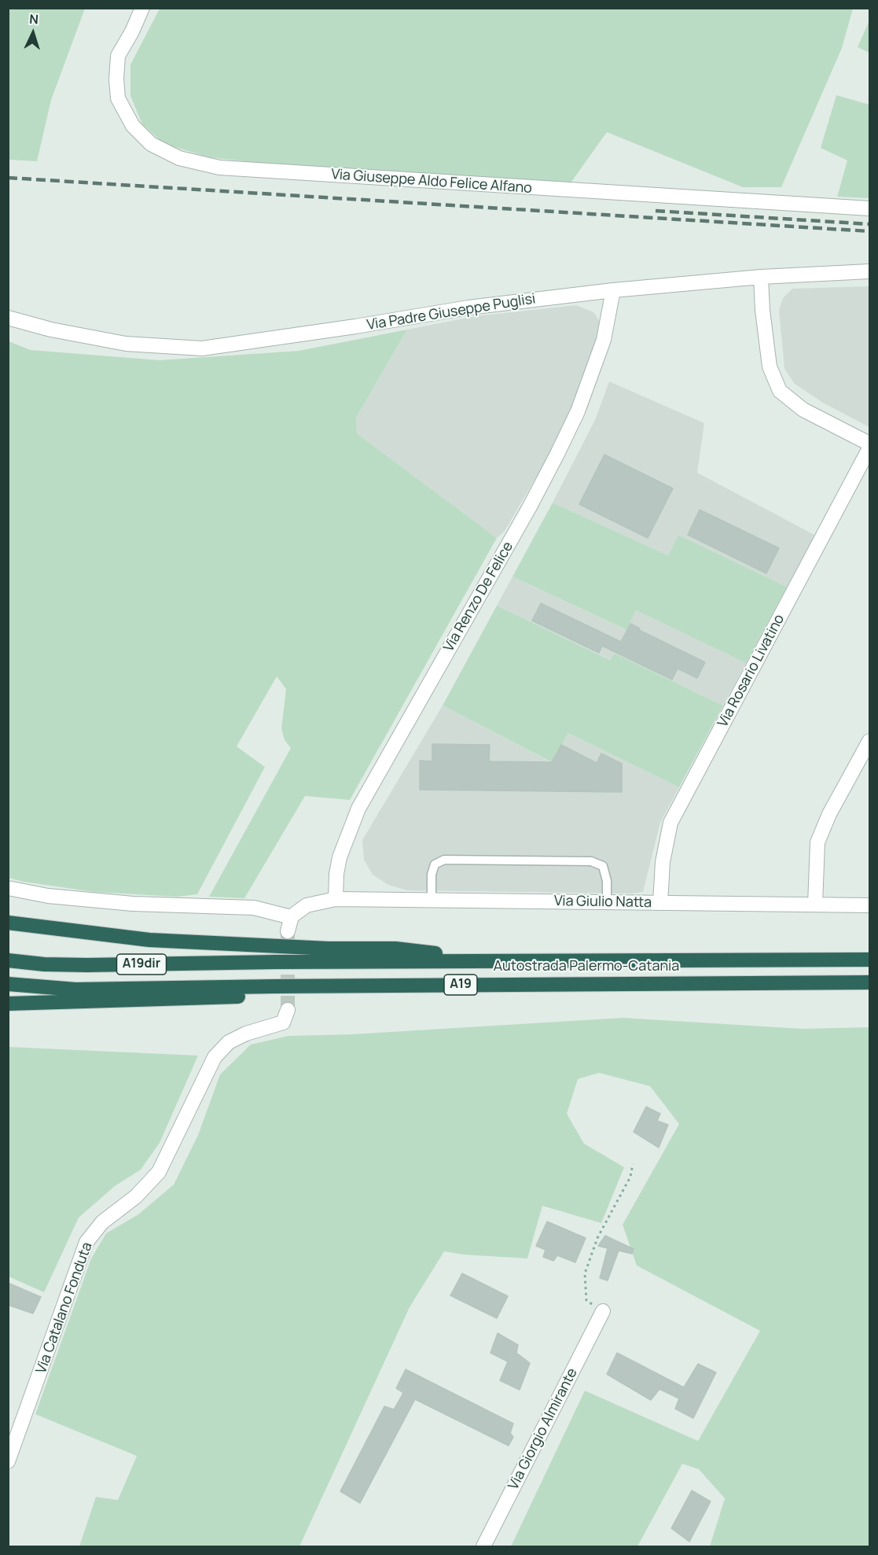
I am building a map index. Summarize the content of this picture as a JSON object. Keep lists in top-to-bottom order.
{
  "streets": {
    "highway": ["A19dir", "Autostrada Palermo-Catania", "A19"],
    "street": [
      "Via Giuseppe Aldo Felice Alfano",
      "Via Padre Giuseppe Puglisi",
      "Via Renzo De Felice",
      "Via Rosario Livatino",
      "Via Giulio Natta",
      "Via Catalano Fonduta",
      "Via Giorgio Almirante"
    ]
  },
  "crossings": [
    ["Via Padre Giuseppe Puglisi", "Via Renzo De Felice"],
    ["Via Renzo De Felice", "Via Giulio Natta"],
    ["Via Rosario Livatino", "Via Giulio Natta"],
    ["A19dir", "Autostrada Palermo-Catania"]
  ],
  "north": "top"
}
